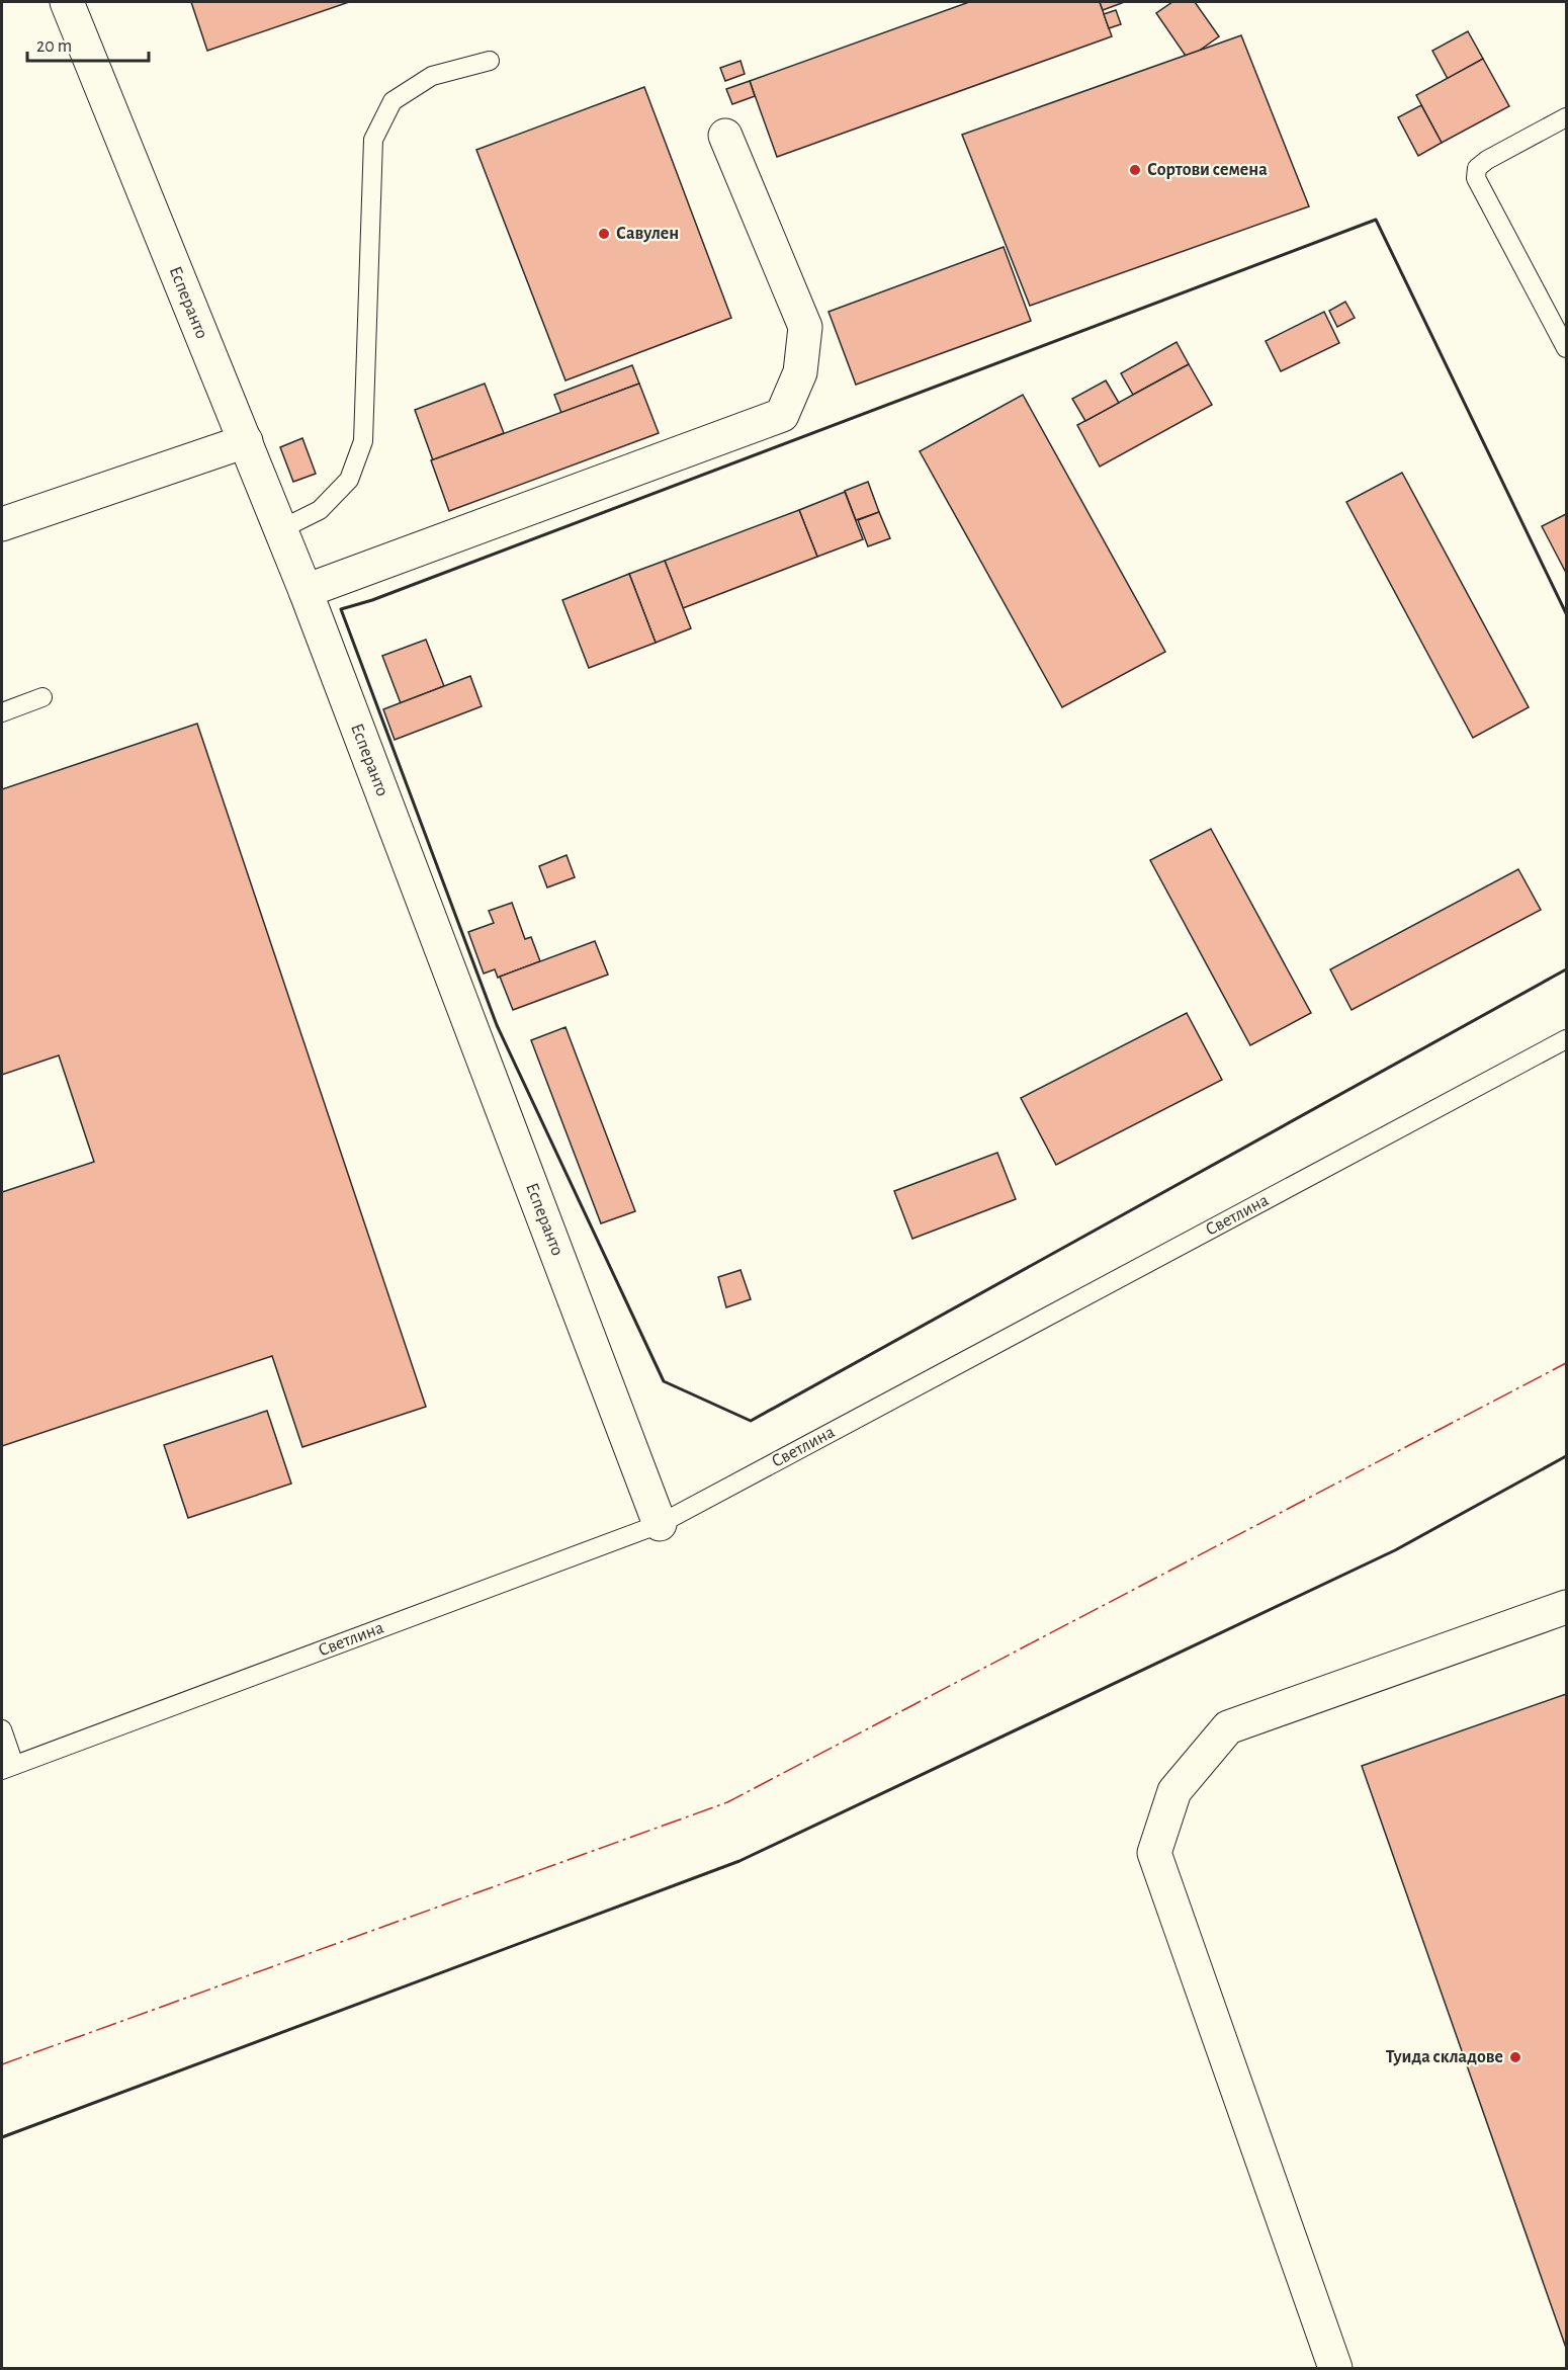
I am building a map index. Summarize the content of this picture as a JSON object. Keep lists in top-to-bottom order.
{
  "streets": {
    "street": ["Есперанто"],
    "lane": ["Светлина"]
  },
  "crossings": [
    ["Есперанто", "Светлина"]
  ],
  "places": ["Сортови семена", "Савулен", "Туида складове"],
  "scale_bar": "20 m"
}
